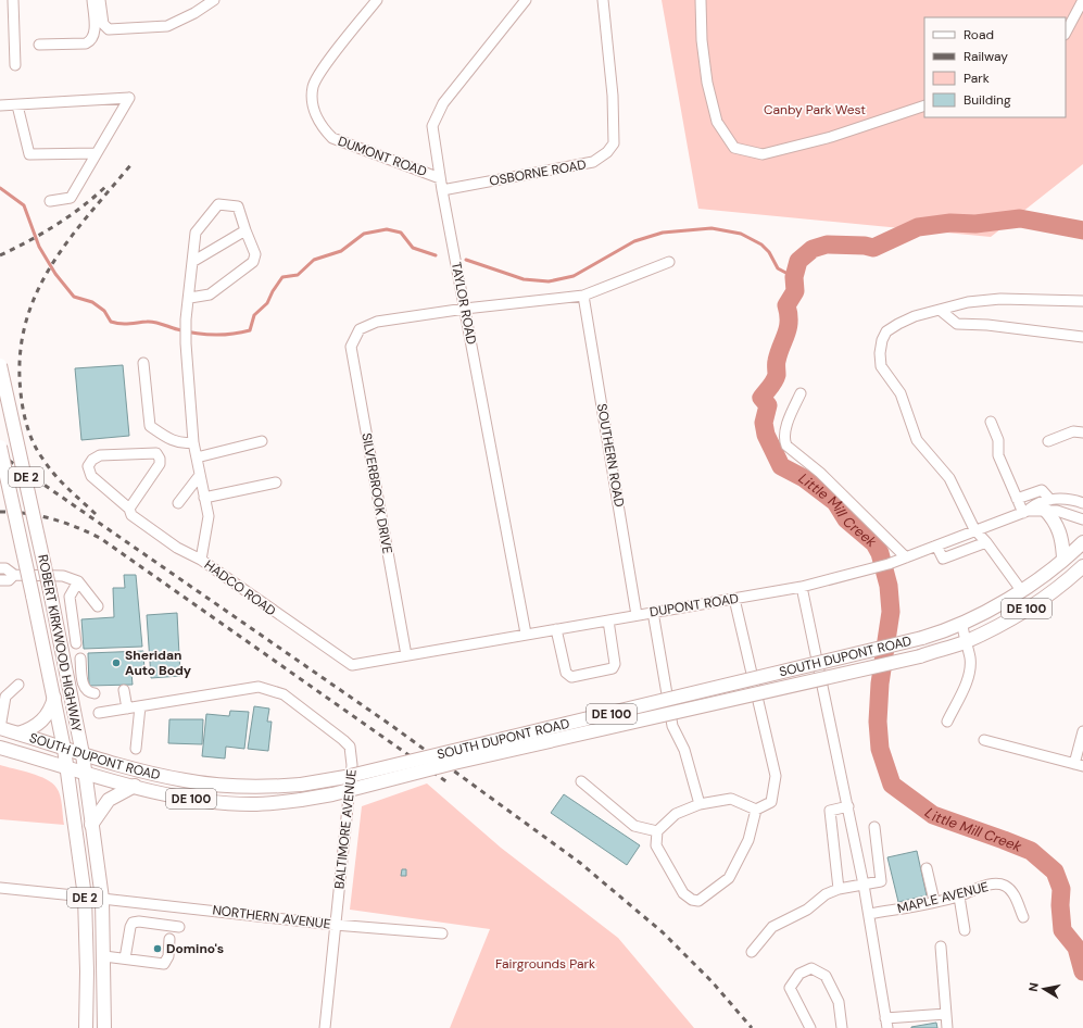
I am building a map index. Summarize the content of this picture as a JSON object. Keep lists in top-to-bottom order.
{
  "streets": {
    "main road": [
      "DE 2",
      "DE 100",
      "ROBERT KIRKWOOD HIGHWAY",
      "SOUTH DUPONT ROAD"
    ],
    "street": [
      "DUMONT ROAD",
      "OSBORNE ROAD",
      "TAYLOR ROAD",
      "SOUTHERN ROAD",
      "SILVERBROOK DRIVE",
      "HADCO ROAD",
      "DUPONT ROAD",
      "BALTIMORE AVENUE",
      "MAPLE AVENUE",
      "NORTHERN AVENUE"
    ]
  },
  "crossings": [
    ["DUMONT ROAD", "TAYLOR ROAD"],
    ["OSBORNE ROAD", "TAYLOR ROAD"],
    ["TAYLOR ROAD", "SILVERBROOK DRIVE"],
    ["TAYLOR ROAD", "DUPONT ROAD"],
    ["SOUTHERN ROAD", "DUPONT ROAD"],
    ["SILVERBROOK DRIVE", "DUPONT ROAD"],
    ["HADCO ROAD", "DUPONT ROAD"],
    ["ROBERT KIRKWOOD HIGHWAY", "SOUTH DUPONT ROAD"],
    ["ROBERT KIRKWOOD HIGHWAY", "NORTHERN AVENUE"],
    ["BALTIMORE AVENUE", "NORTHERN AVENUE"]
  ],
  "water": ["Little Mill Creek"],
  "parks": ["Canby Park West", "Fairgrounds Park"],
  "places": ["Sheridan Auto Body", "Domino's"],
  "legend": [
    "Road",
    "Railway",
    "Park",
    "Building"
  ],
  "north": "left"
}
